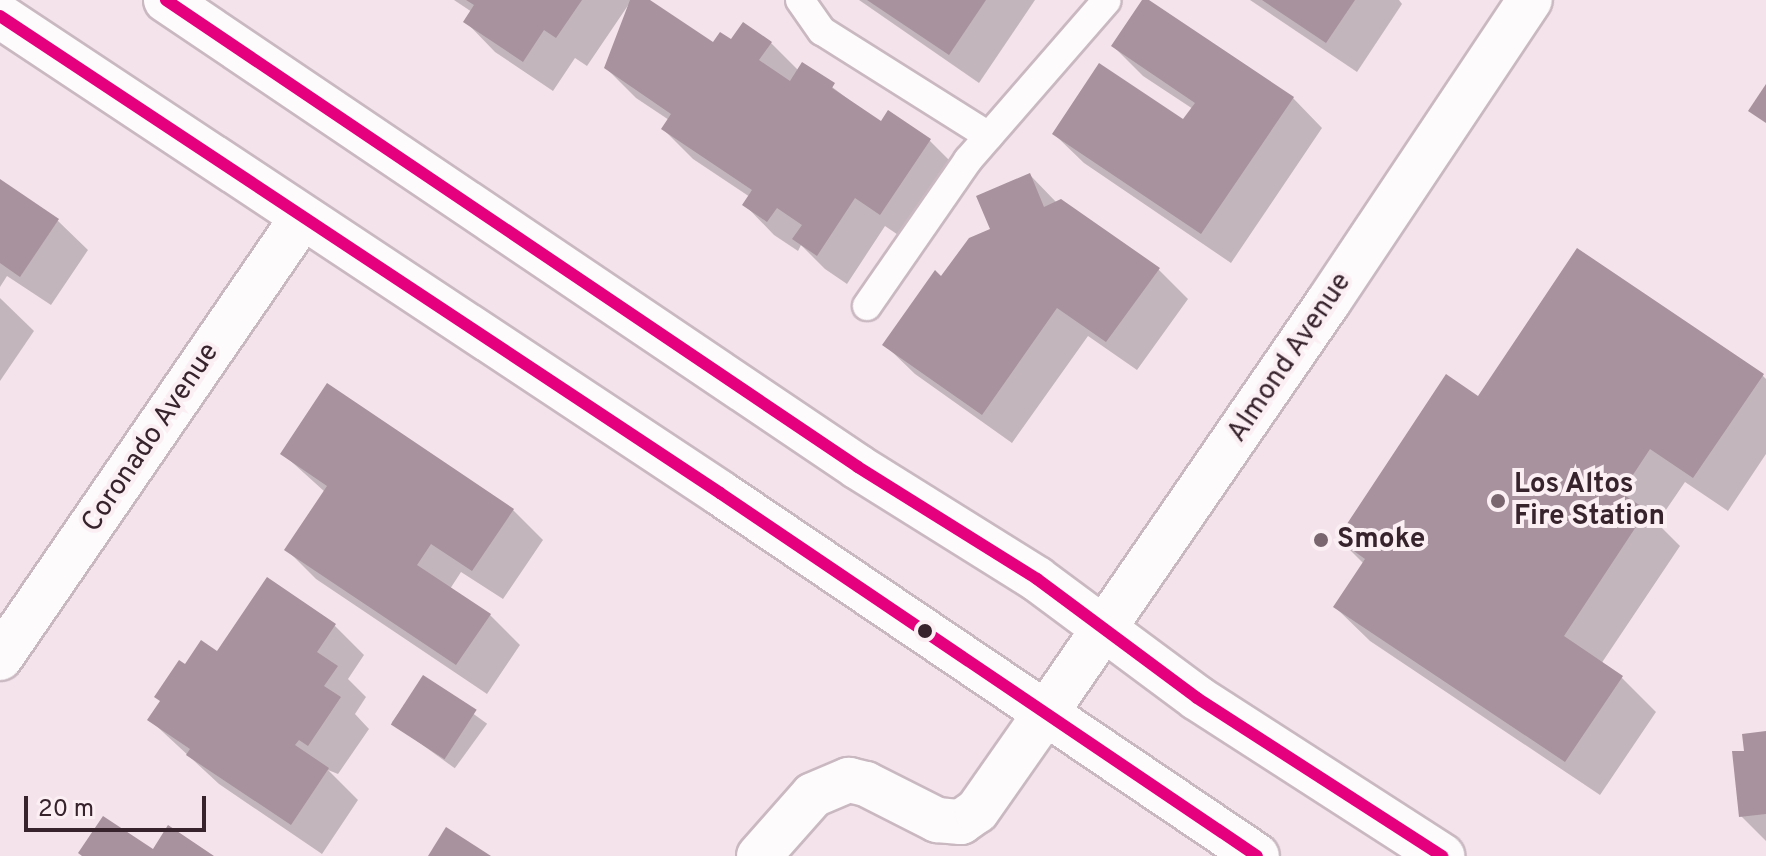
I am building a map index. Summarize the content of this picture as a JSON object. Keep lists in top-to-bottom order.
{
  "streets": {
    "main road": ["Almond Avenue", "Coronado Avenue"]
  },
  "places": ["Los Altos Fire Station", "Smoke"],
  "scale_bar": "20 m"
}
